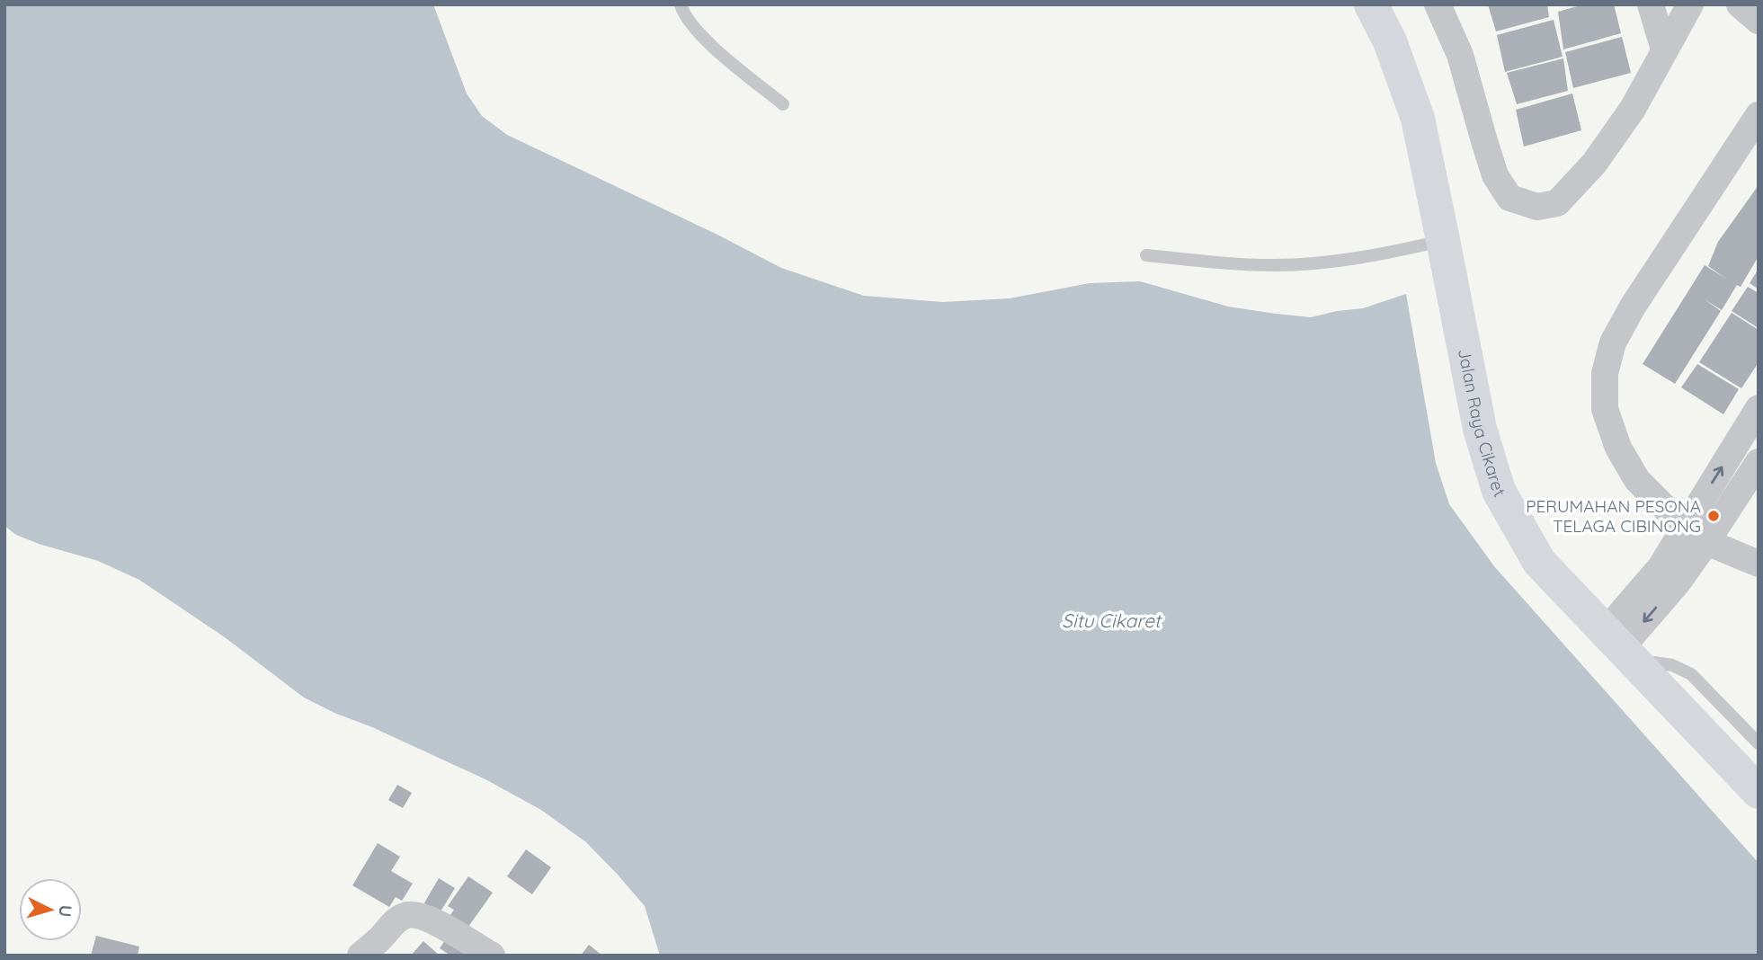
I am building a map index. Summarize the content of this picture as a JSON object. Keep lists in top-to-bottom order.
{
  "streets": {
    "main road": ["Jalan Raya Cikaret"]
  },
  "water": ["Situ Cikaret"],
  "places": ["PERUMAHAN PESONA TELAGA CIBINONG"],
  "north": "right"
}
